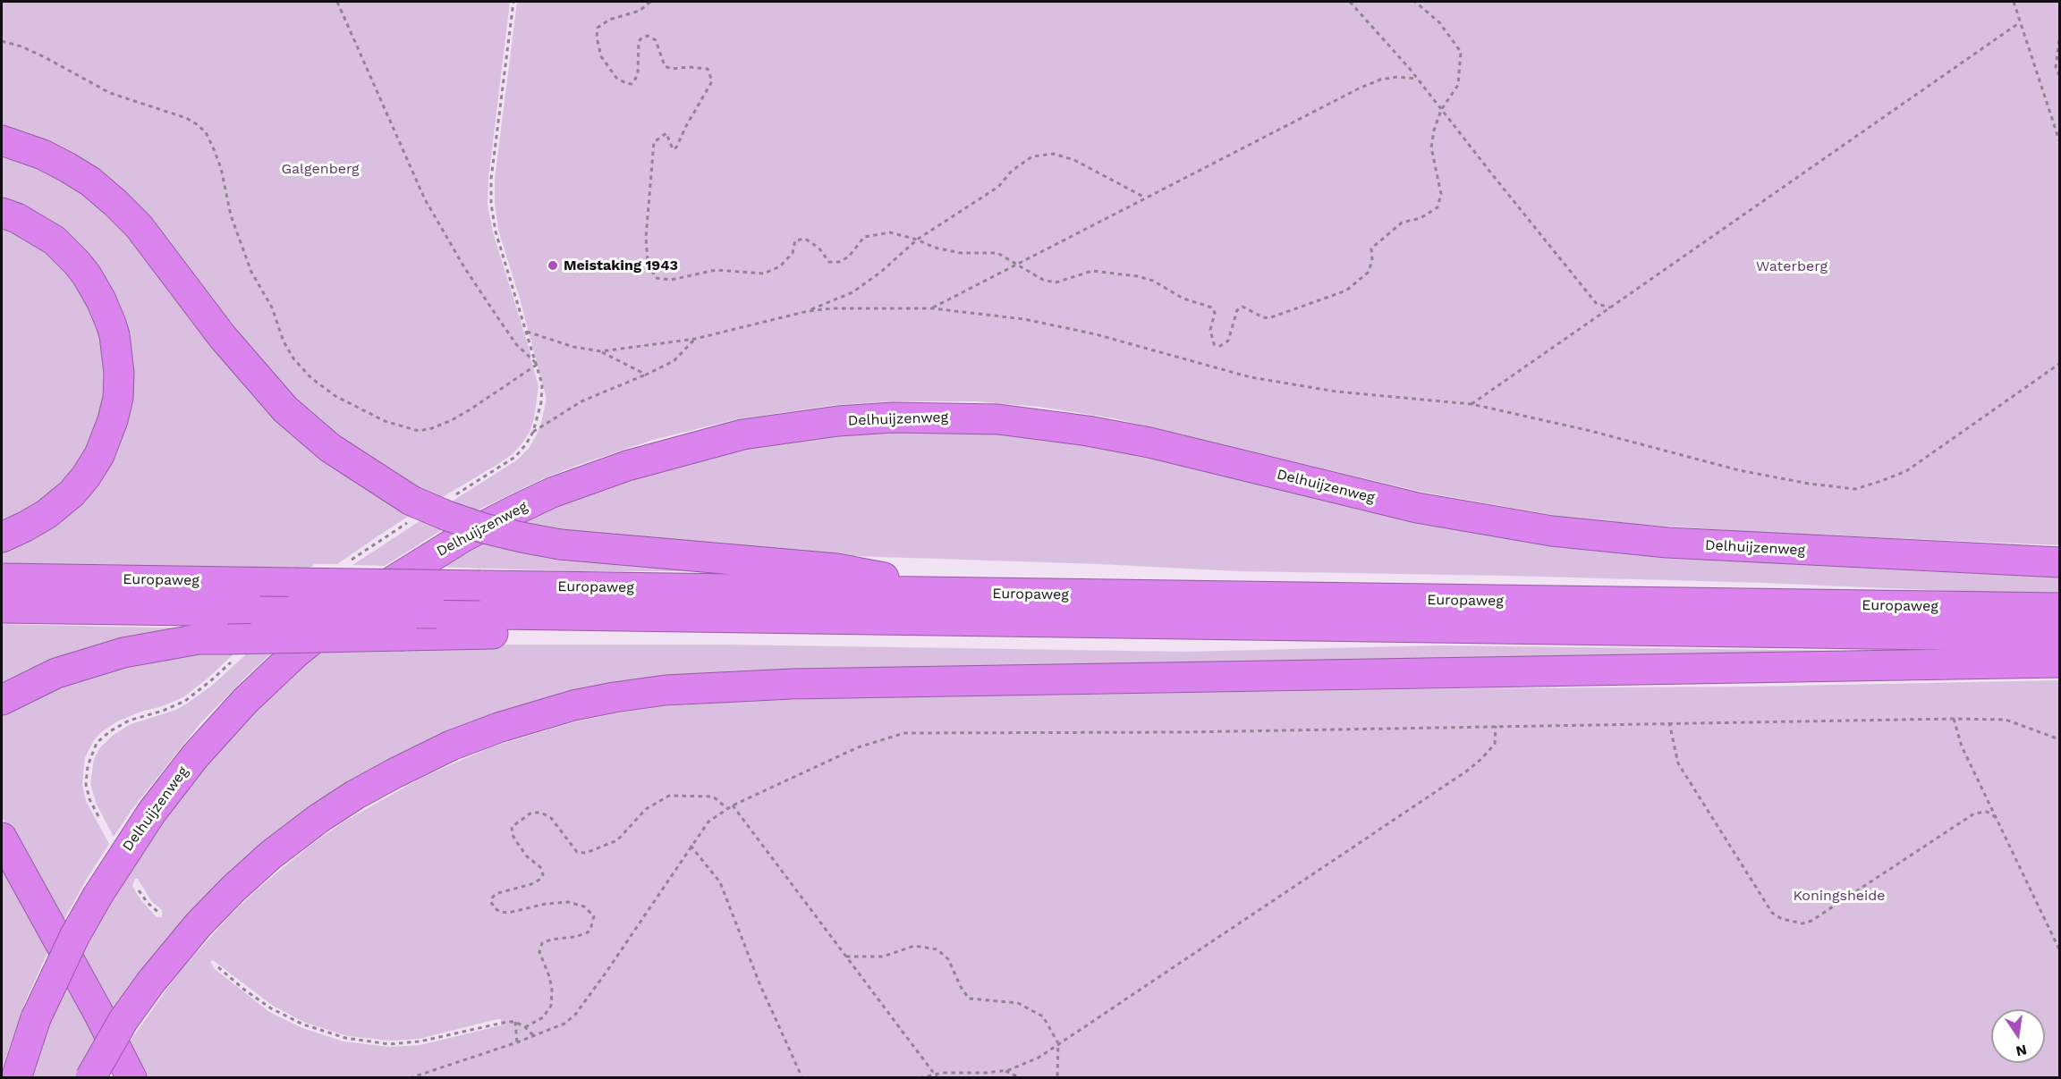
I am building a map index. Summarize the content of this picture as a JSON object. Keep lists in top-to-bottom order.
{
  "streets": {
    "highway": ["Delhuijzenweg", "Europaweg"]
  },
  "parks": ["Galgenberg", "Waterberg", "Koningsheide"],
  "places": ["Meistaking 1943"],
  "north": "bottom"
}
